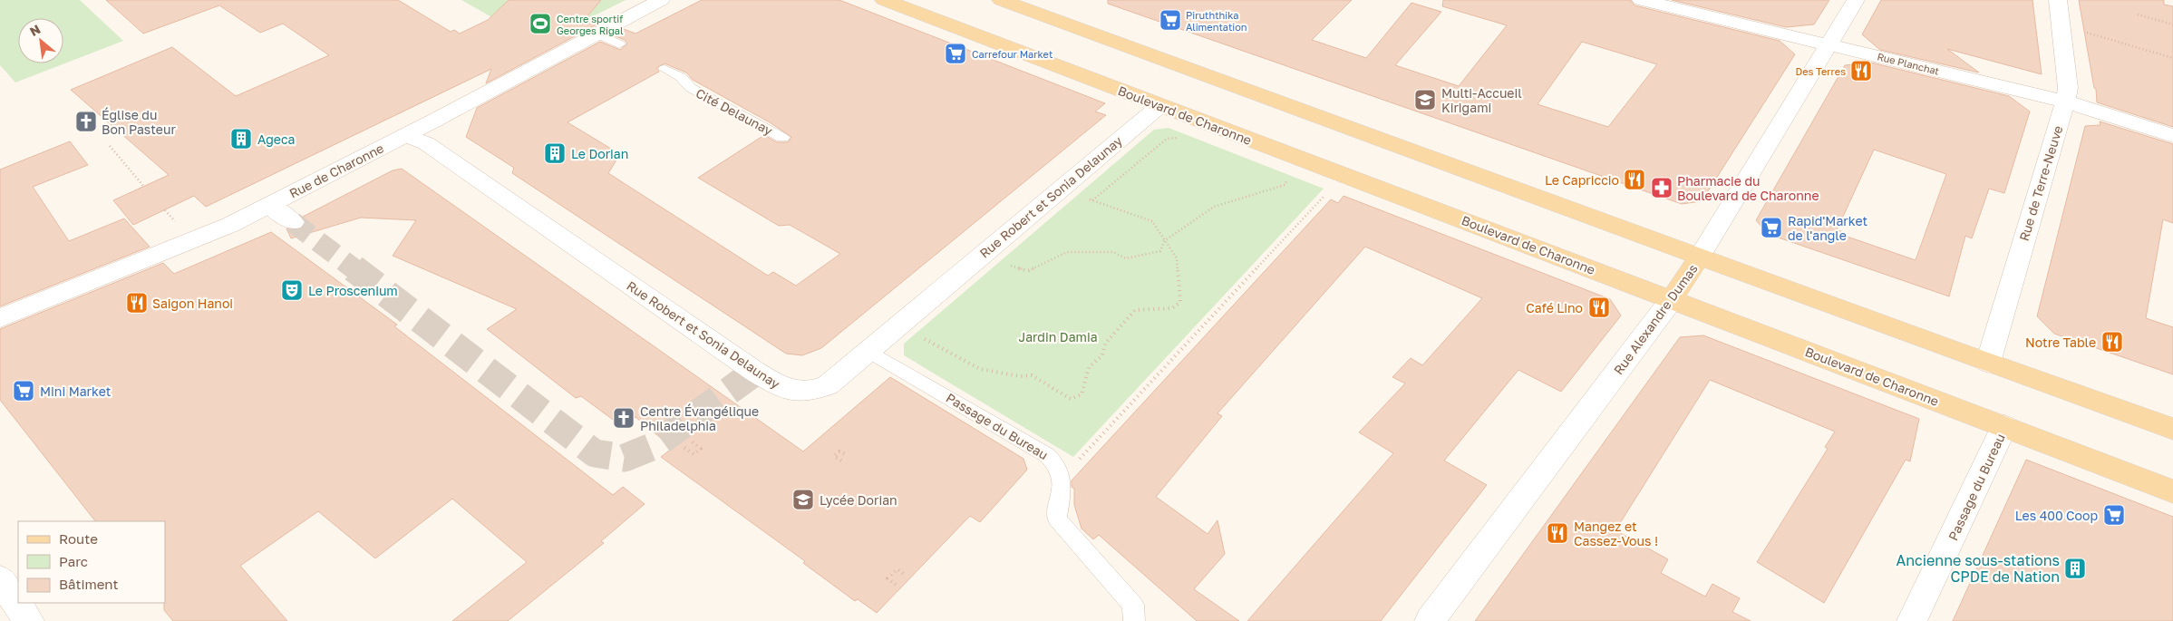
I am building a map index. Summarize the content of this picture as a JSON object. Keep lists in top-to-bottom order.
{
  "streets": {
    "main road": ["Boulevard de Charonne", "Rue Alexandre Dumas"],
    "street": [
      "Rue Planchat",
      "Rue de Charonne",
      "Rue de Terre-Neuve",
      "Rue Robert et Sonia Delaunay",
      "Passage du Bureau"
    ],
    "lane": ["Cité Delaunay"]
  },
  "crossings": [
    ["Rue Planchat", "Rue de Terre-Neuve"],
    ["Rue Planchat", "Rue Alexandre Dumas"],
    ["Boulevard de Charonne", "Rue Robert et Sonia Delaunay"],
    ["Boulevard de Charonne", "Rue Alexandre Dumas"],
    ["Boulevard de Charonne", "Passage du Bureau"],
    ["Rue de Charonne", "Rue Robert et Sonia Delaunay"],
    ["Rue Robert et Sonia Delaunay", "Passage du Bureau"]
  ],
  "parks": ["Jardin Damia"],
  "places": {
    "supermarket": [
      "Piruththika Alimentation",
      "Carrefour Market",
      "Rapid'Market de l'angle",
      "Mini Market",
      "Les 400 Coop"
    ],
    "sports": ["Centre sportif Georges Rigal"],
    "restaurant": [
      "Des Terres",
      "Le Capriccio",
      "Saigon Hanoi",
      "Café Lino",
      "Notre Table",
      "Mangez et Cassez-Vous !"
    ],
    "school or university": ["Multi-Accueil Kirigami", "Lycée Dorian"],
    "church": ["Église du Bon Pasteur", "Centre Évangélique Philadelphia"],
    "building": ["Ageca", "Le Dorian", "Ancienne sous-stations CPDE de Nation"],
    "pharmacy": ["Pharmacie du Boulevard de Charonne"],
    "theatre": ["Le Proscenium"]
  },
  "legend": ["Route", "Parc", "Bâtiment"],
  "north": "top left"
}
